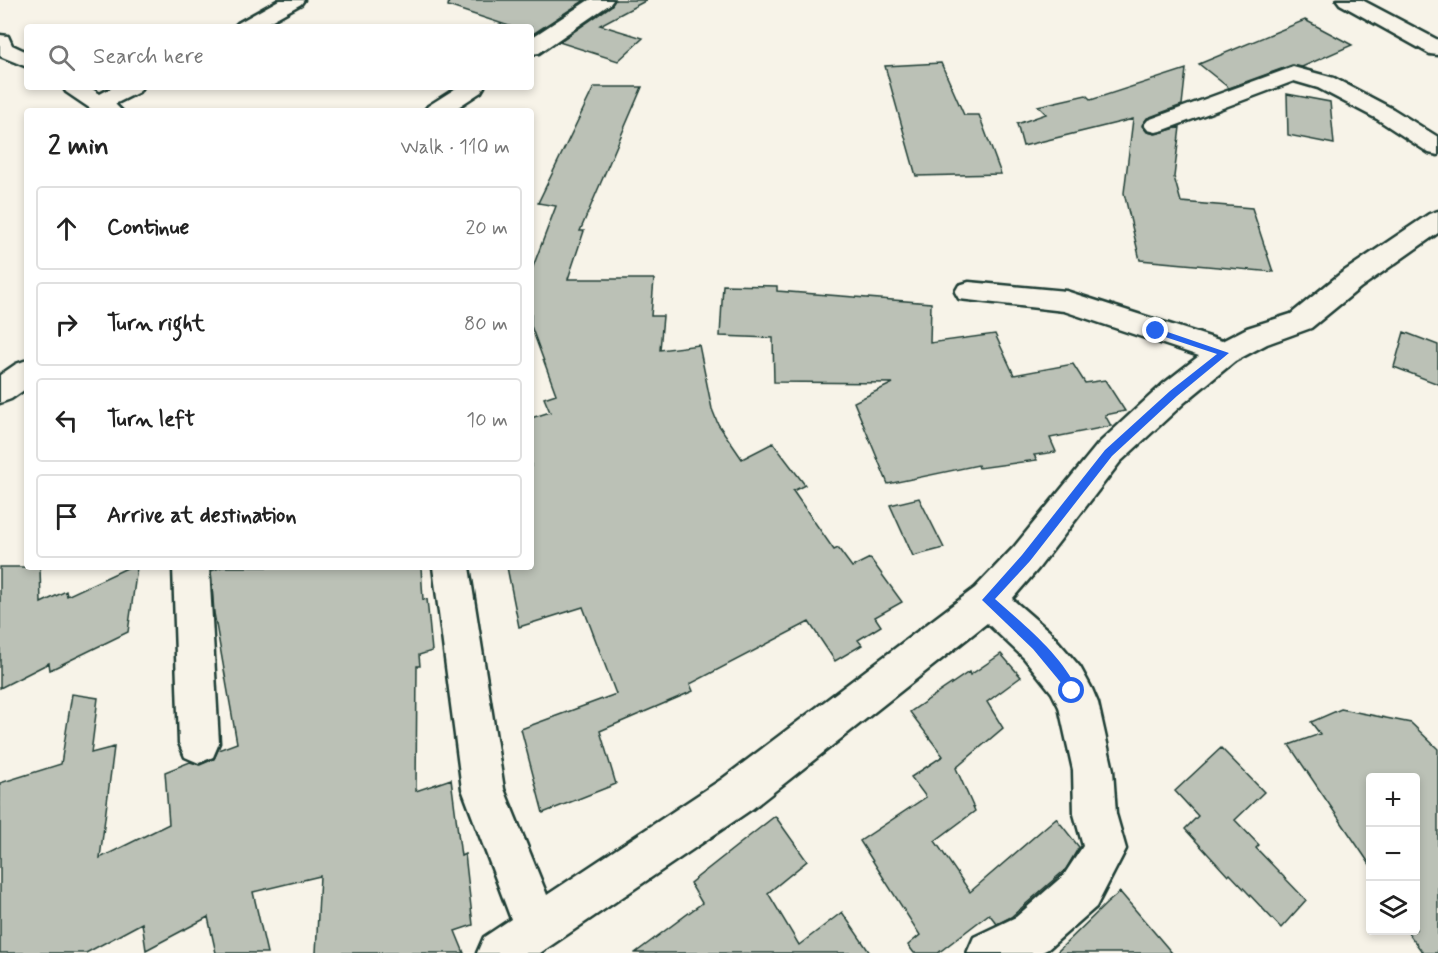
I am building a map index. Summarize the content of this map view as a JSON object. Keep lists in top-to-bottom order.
{
  "page": {
    "search": "Search here",
    "heading": ["2 min", "Walk · 110 m"],
    "list": [
      ["Continue", "20 m"],
      ["Turn right", "80 m"],
      ["Turn left", "10 m"],
      "Arrive at destination"
    ],
    "map_buttons": ["+", "−"]
  }
}
